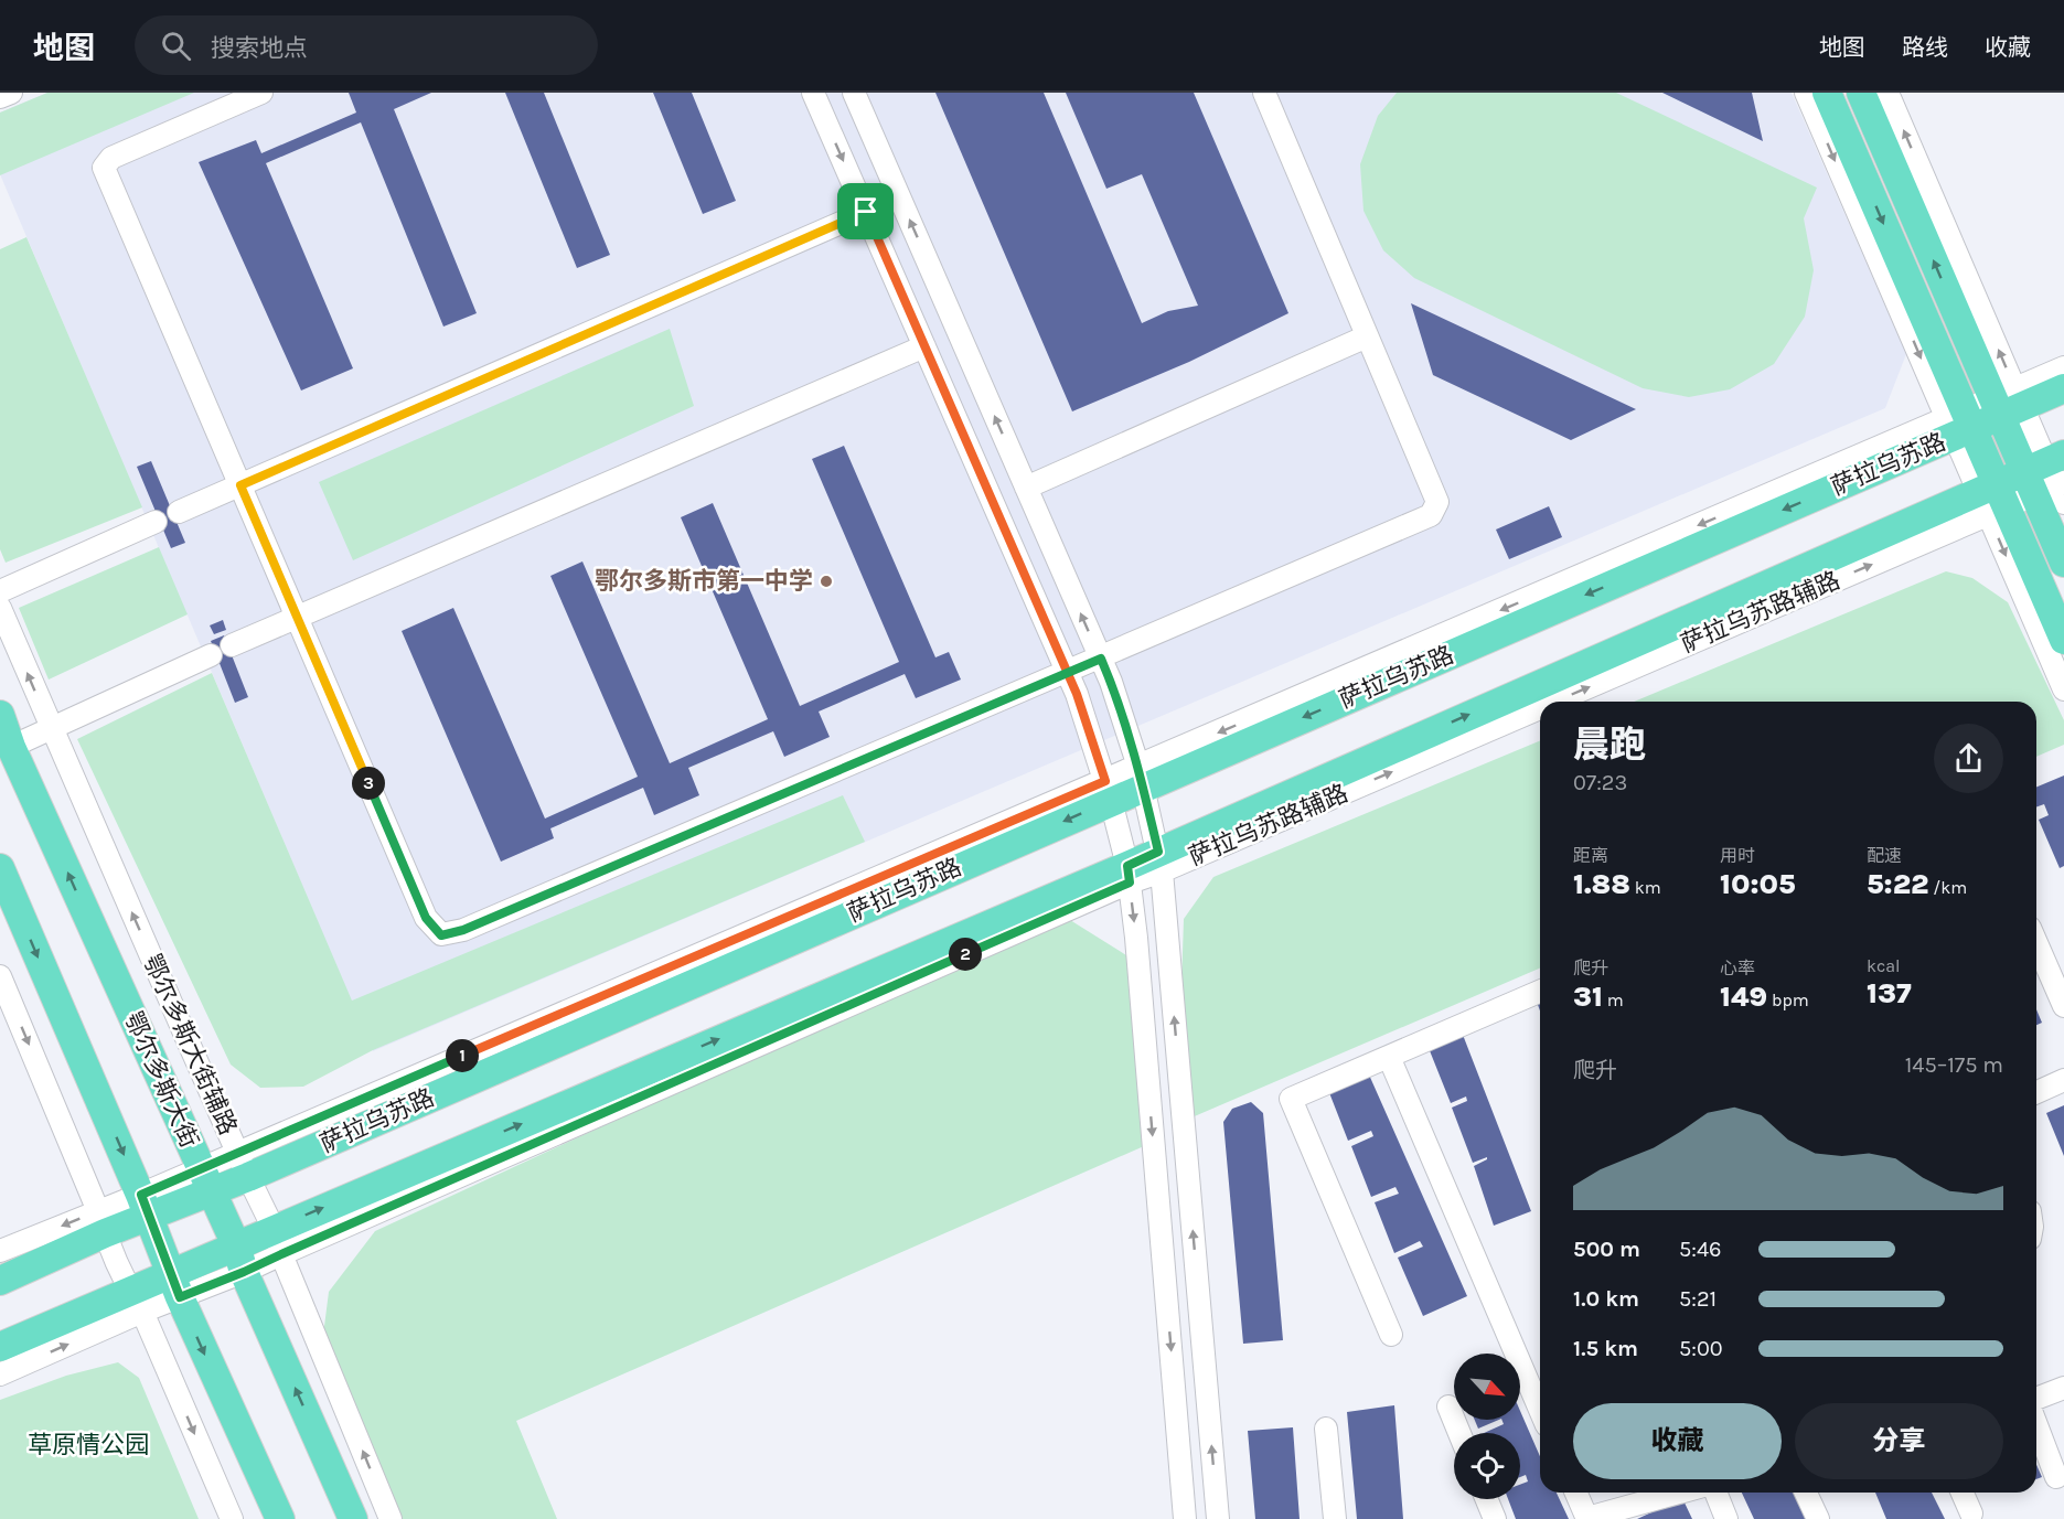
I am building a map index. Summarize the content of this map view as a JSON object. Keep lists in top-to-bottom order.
{
  "streets": {
    "main road": ["萨拉乌苏路", "鄂尔多斯大街"],
    "street": ["鄂尔多斯大街辅路"]
  },
  "crossings": [
    ["萨拉乌苏路", "鄂尔多斯大街辅路"],
    ["萨拉乌苏路", "鄂尔多斯大街"]
  ],
  "parks": ["草原情公园"],
  "places": ["鄂尔多斯市第一中学"],
  "north": "bottom right",
  "page": {
    "header": "地图",
    "search": "搜索地点",
    "nav": ["地图", "路线", "收藏"],
    "heading": ["晨跑", "07:23"],
    "pins": ["3", "2", "1"],
    "stats": [
      ["距离", "1.88 km"],
      ["用时", "10:05"],
      ["配速", "5:22 /km"],
      ["爬升", "31 m"],
      ["心率", "149 bpm"],
      ["kcal", "137"]
    ],
    "chart": ["爬升", "145–175 m"],
    "list": [
      {
        "name": "500 m",
        "note": "5:46"
      },
      {
        "name": "1.0 km",
        "note": "5:21"
      },
      {
        "name": "1.5 km",
        "note": "5:00"
      }
    ],
    "buttons": ["收藏", "分享"]
  }
}
